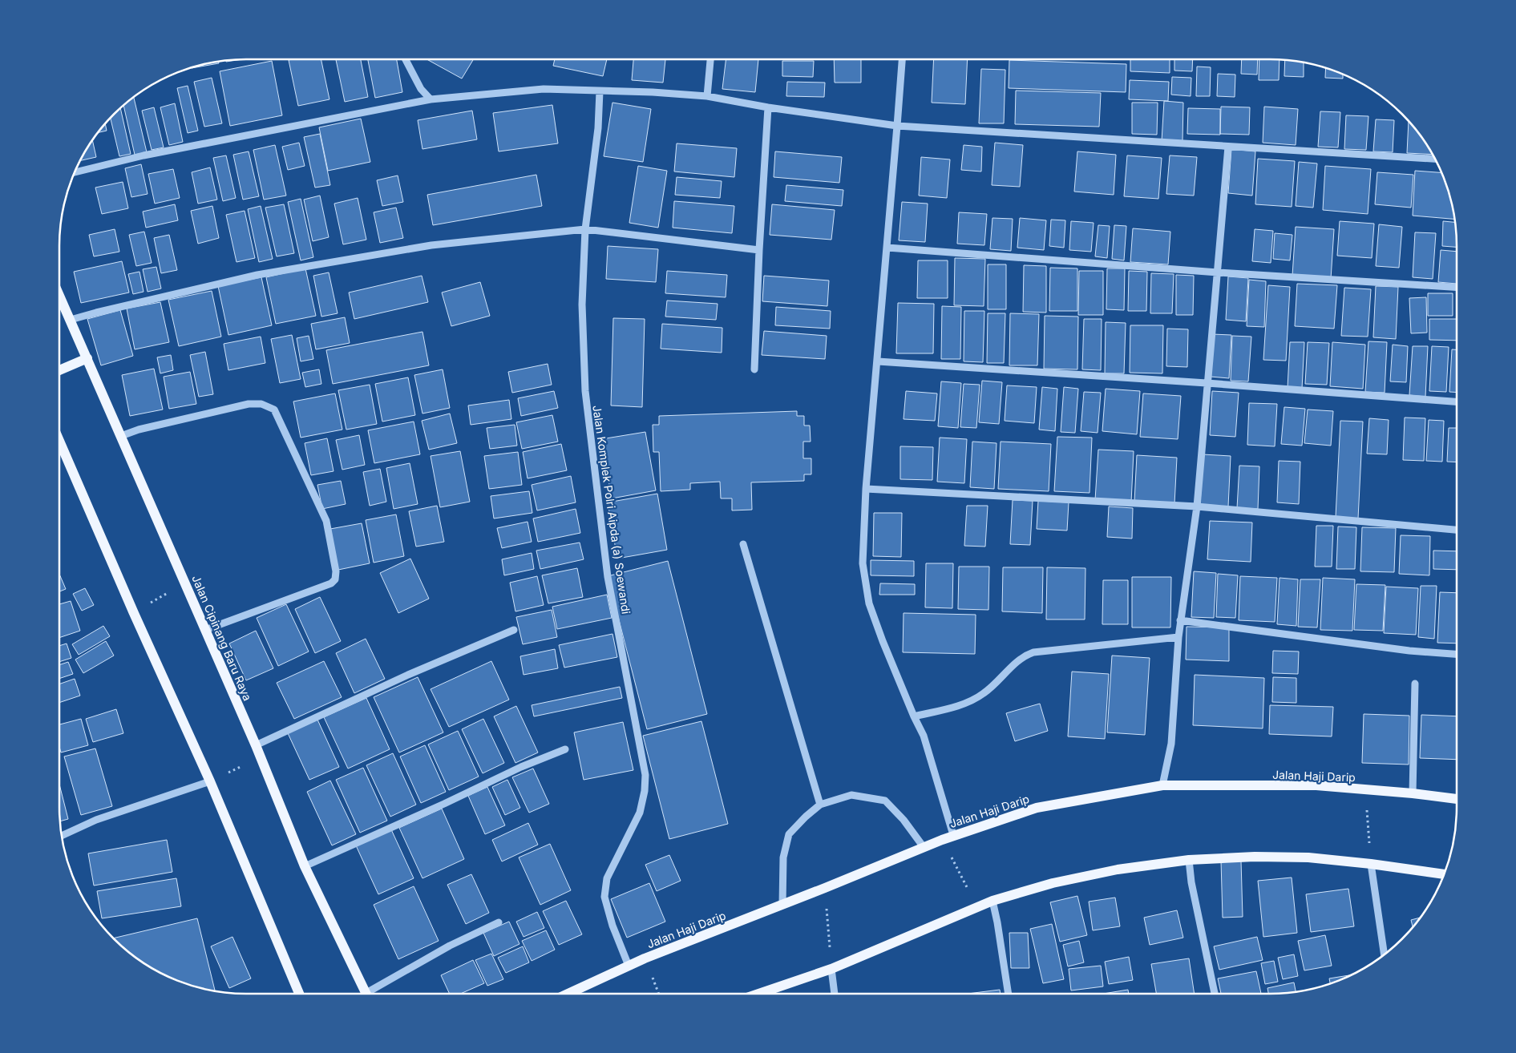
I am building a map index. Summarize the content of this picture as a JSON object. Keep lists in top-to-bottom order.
{
  "streets": {
    "main road": ["Jalan Cipinang Baru Raya", "Jalan Haji Darip"],
    "street": ["Jalan Komplek Polri Aipda (a) Soewandi"]
  },
  "crossings": [
    ["Jalan Komplek Polri Aipda (a) Soewandi", "Jalan Haji Darip"]
  ]
}
